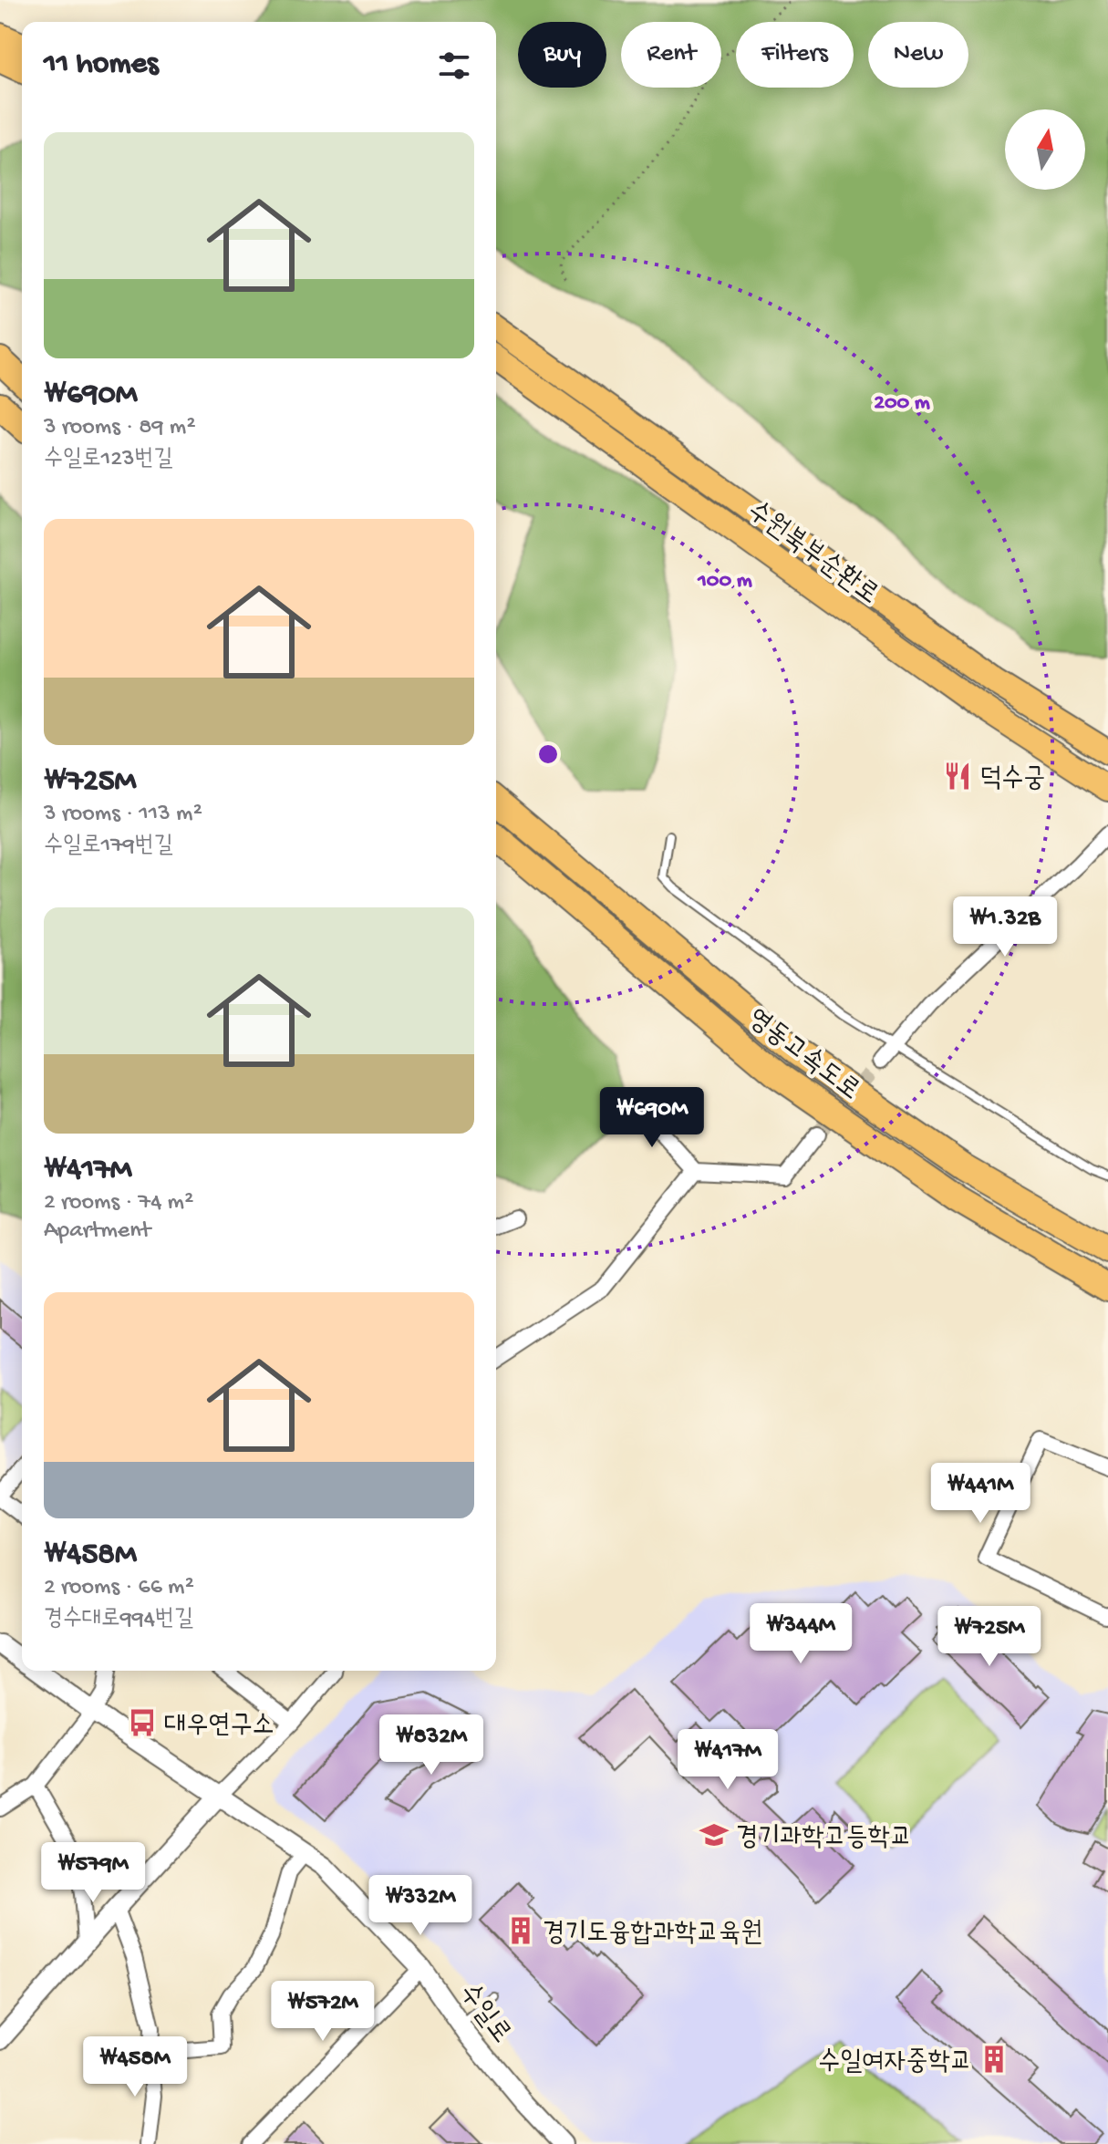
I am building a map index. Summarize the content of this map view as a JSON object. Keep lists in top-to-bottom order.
{
  "streets": {
    "highway": ["수원북부순환로", "영동고속도로"],
    "street": ["수일로"]
  },
  "places": {
    "restaurant": ["덕수궁"],
    "bus stop": ["대우연구소"],
    "school or university": ["경기과학고등학교"],
    "building": ["경기도융합과학교육원", "수일여자중학교"]
  },
  "north": "top",
  "page": {
    "chip": [
      "Buy",
      "Rent",
      "Filters",
      "New"
    ],
    "heading": "11 homes",
    "list": [
      {
        "name": "₩690M",
        "note": "3 rooms · 89 m² · 수일로123번길"
      },
      {
        "name": "₩725M",
        "note": "3 rooms · 113 m² · 수일로179번길"
      },
      {
        "name": "₩417M",
        "note": "2 rooms · 74 m² · Apartment"
      },
      {
        "name": "₩458M",
        "note": "2 rooms · 66 m² · 경수대로994번길"
      }
    ],
    "price": [
      "₩1.32B",
      "₩690M",
      "₩441M",
      "₩344M",
      "₩725M",
      "₩832M",
      "₩417M",
      "₩579M",
      "₩332M",
      "₩572M",
      "₩458M"
    ]
  },
  "rings": ["200 m", "100 m"]
}
